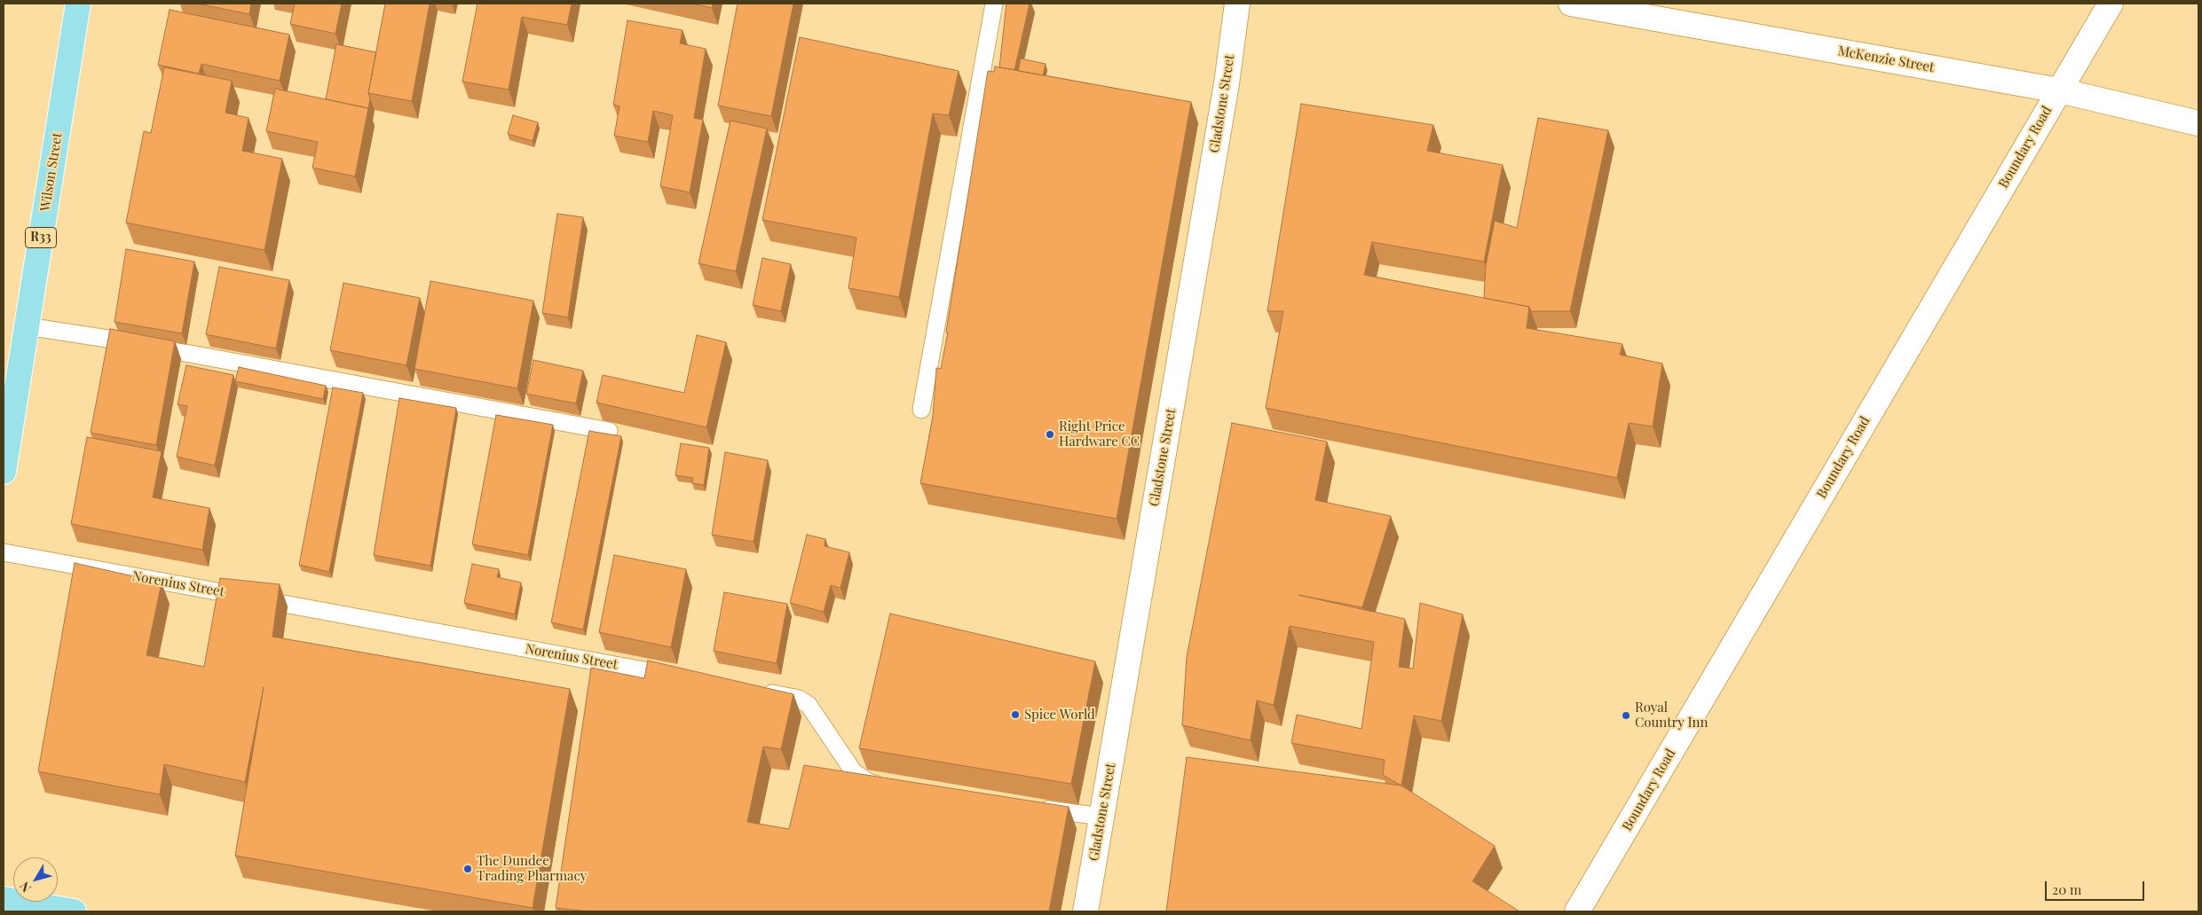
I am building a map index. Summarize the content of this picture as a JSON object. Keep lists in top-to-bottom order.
{
  "streets": {
    "main road": ["Wilson Street", "R33"],
    "street": ["McKenzie Street", "Gladstone Street", "Boundary Road"],
    "lane": ["Norenius Street"]
  },
  "crossings": [
    ["McKenzie Street", "Boundary Road"]
  ],
  "places": [
    "Right Price Hardware CC",
    "Spice World",
    "Royal Country Inn",
    "The Dundee Trading Pharmacy"
  ],
  "scale_bar": "20 m",
  "north": "bottom left"
}
